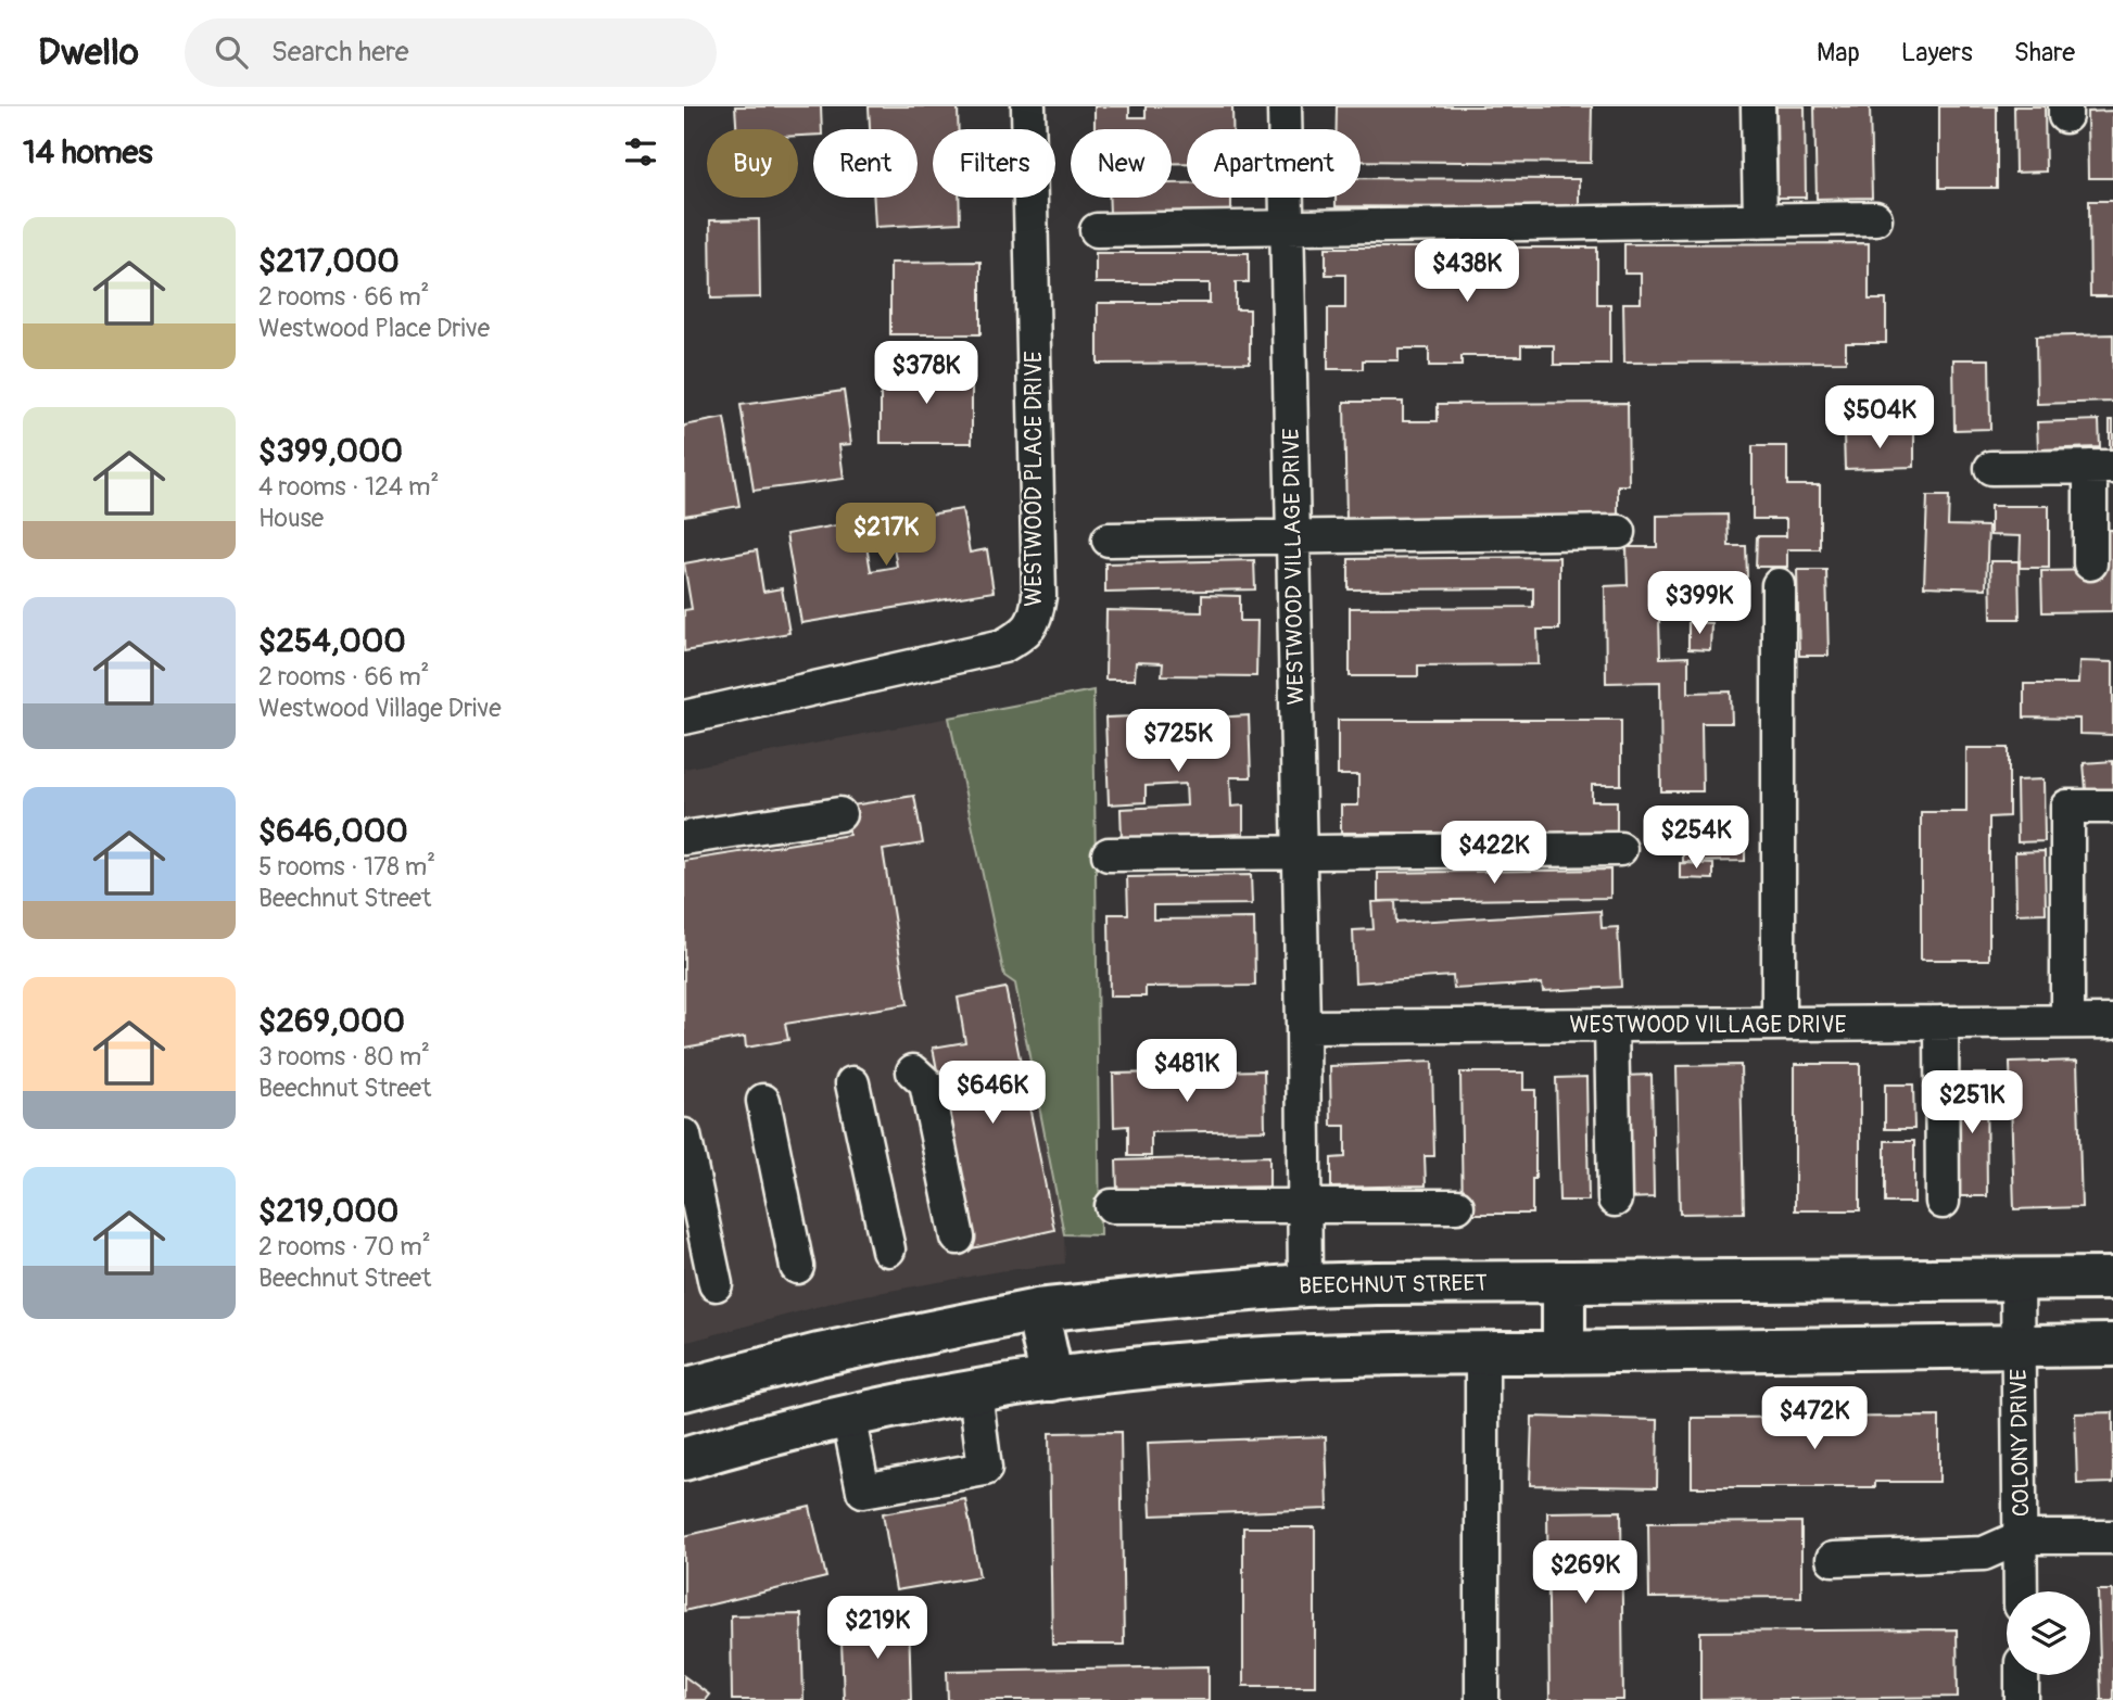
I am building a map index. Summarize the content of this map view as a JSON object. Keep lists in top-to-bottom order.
{
  "streets": {
    "main road": ["BEECHNUT STREET"],
    "street": ["WESTWOOD PLACE DRIVE", "WESTWOOD VILLAGE DRIVE", "COLONY DRIVE"]
  },
  "crossings": [
    ["WESTWOOD VILLAGE DRIVE", "BEECHNUT STREET"],
    ["BEECHNUT STREET", "COLONY DRIVE"]
  ],
  "page": {
    "header": "Dwello",
    "search": "Search here",
    "nav": ["Map", "Layers", "Share"],
    "heading": "14 homes",
    "chip": [
      "Buy",
      "Rent",
      "Filters",
      "New",
      "Apartment"
    ],
    "list": [
      {
        "name": "$217,000",
        "note": "2 rooms · 66 m² · Westwood Place Drive"
      },
      {
        "name": "$399,000",
        "note": "4 rooms · 124 m² · House"
      },
      {
        "name": "$254,000",
        "note": "2 rooms · 66 m² · Westwood Village Drive"
      },
      {
        "name": "$646,000",
        "note": "5 rooms · 178 m² · Beechnut Street"
      },
      {
        "name": "$269,000",
        "note": "3 rooms · 80 m² · Beechnut Street"
      },
      {
        "name": "$219,000",
        "note": "2 rooms · 70 m² · Beechnut Street"
      }
    ],
    "price": [
      "$438K",
      "$378K",
      "$504K",
      "$217K",
      "$399K",
      "$725K",
      "$254K",
      "$422K",
      "$481K",
      "$646K",
      "$251K",
      "$472K",
      "$269K",
      "$219K"
    ]
  }
}
